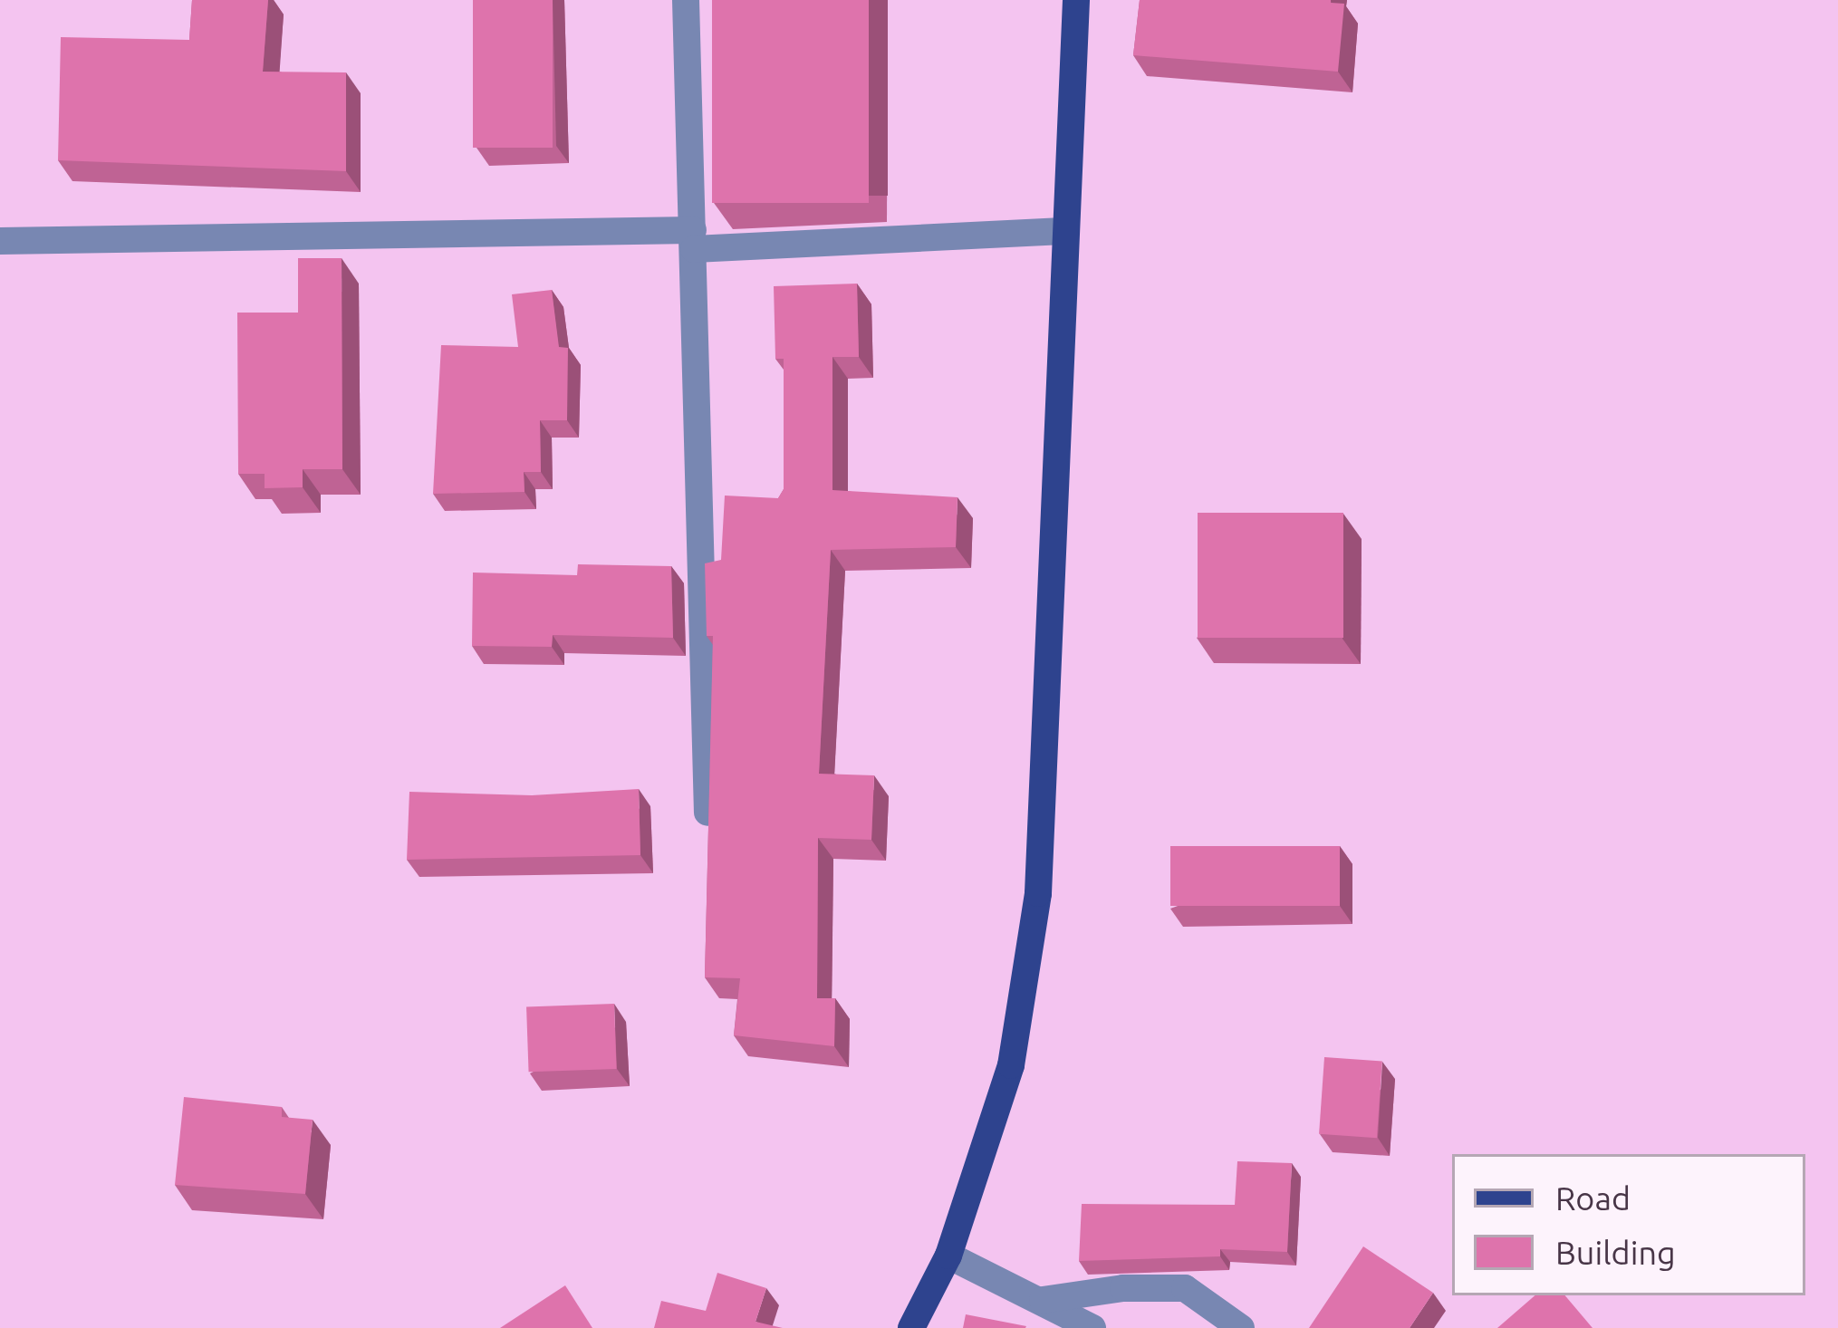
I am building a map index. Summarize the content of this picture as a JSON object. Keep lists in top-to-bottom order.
{
  "legend": ["Road", "Building"]
}
